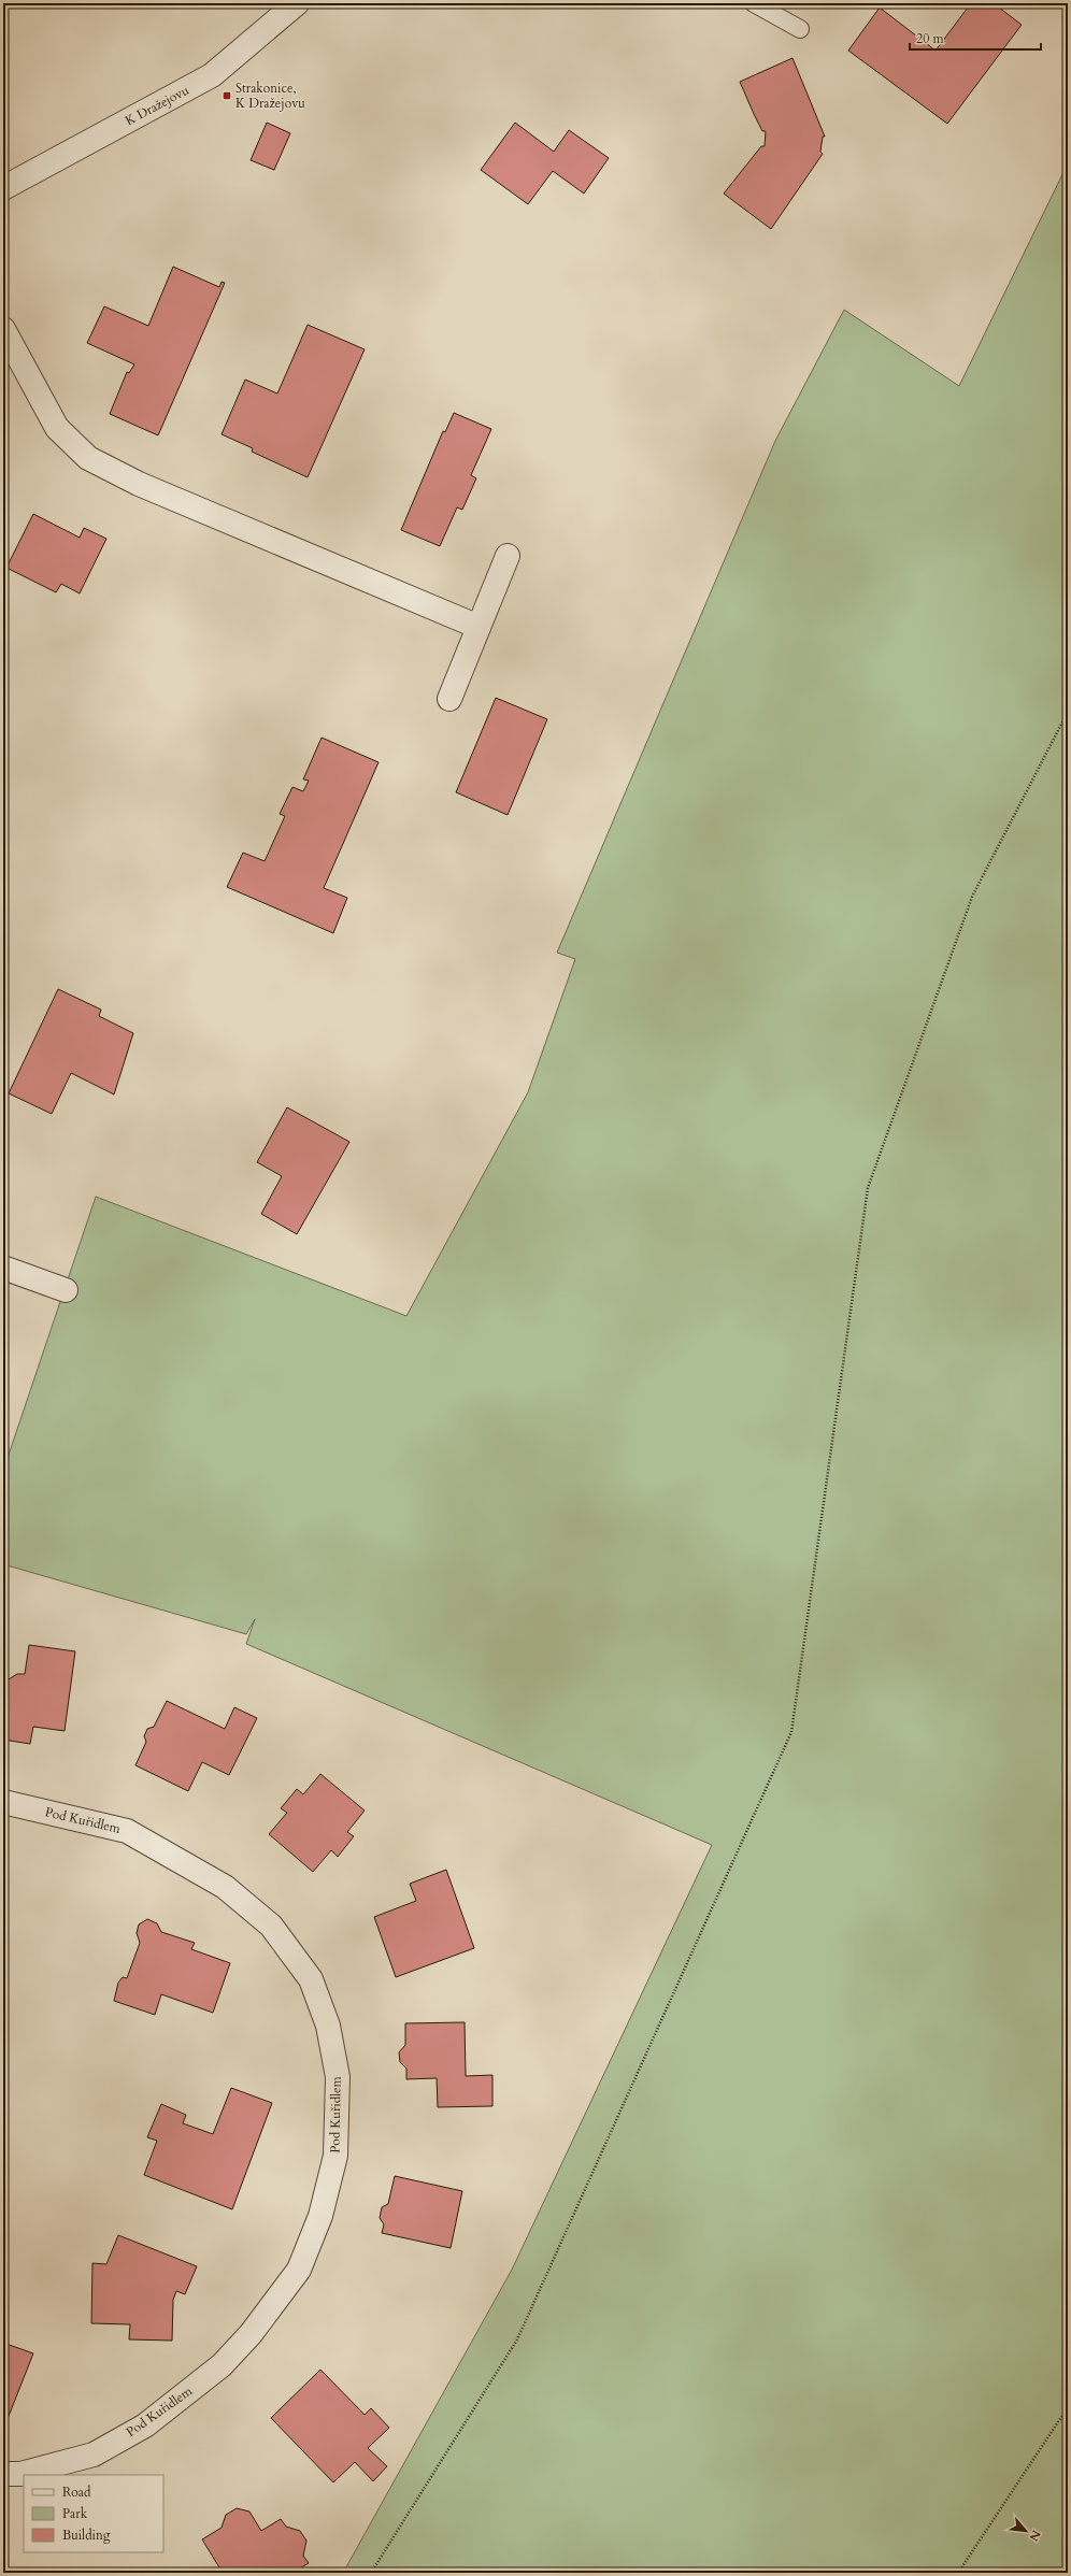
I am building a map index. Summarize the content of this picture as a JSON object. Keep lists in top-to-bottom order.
{
  "streets": {
    "street": ["K Dražejovu", "Pod Kuřidlem"]
  },
  "places": {
    "transit": ["Strakonice, K Dražejovu"]
  },
  "legend": ["Road", "Park", "Building"],
  "scale_bar": "20 m",
  "north": "bottom right"
}
